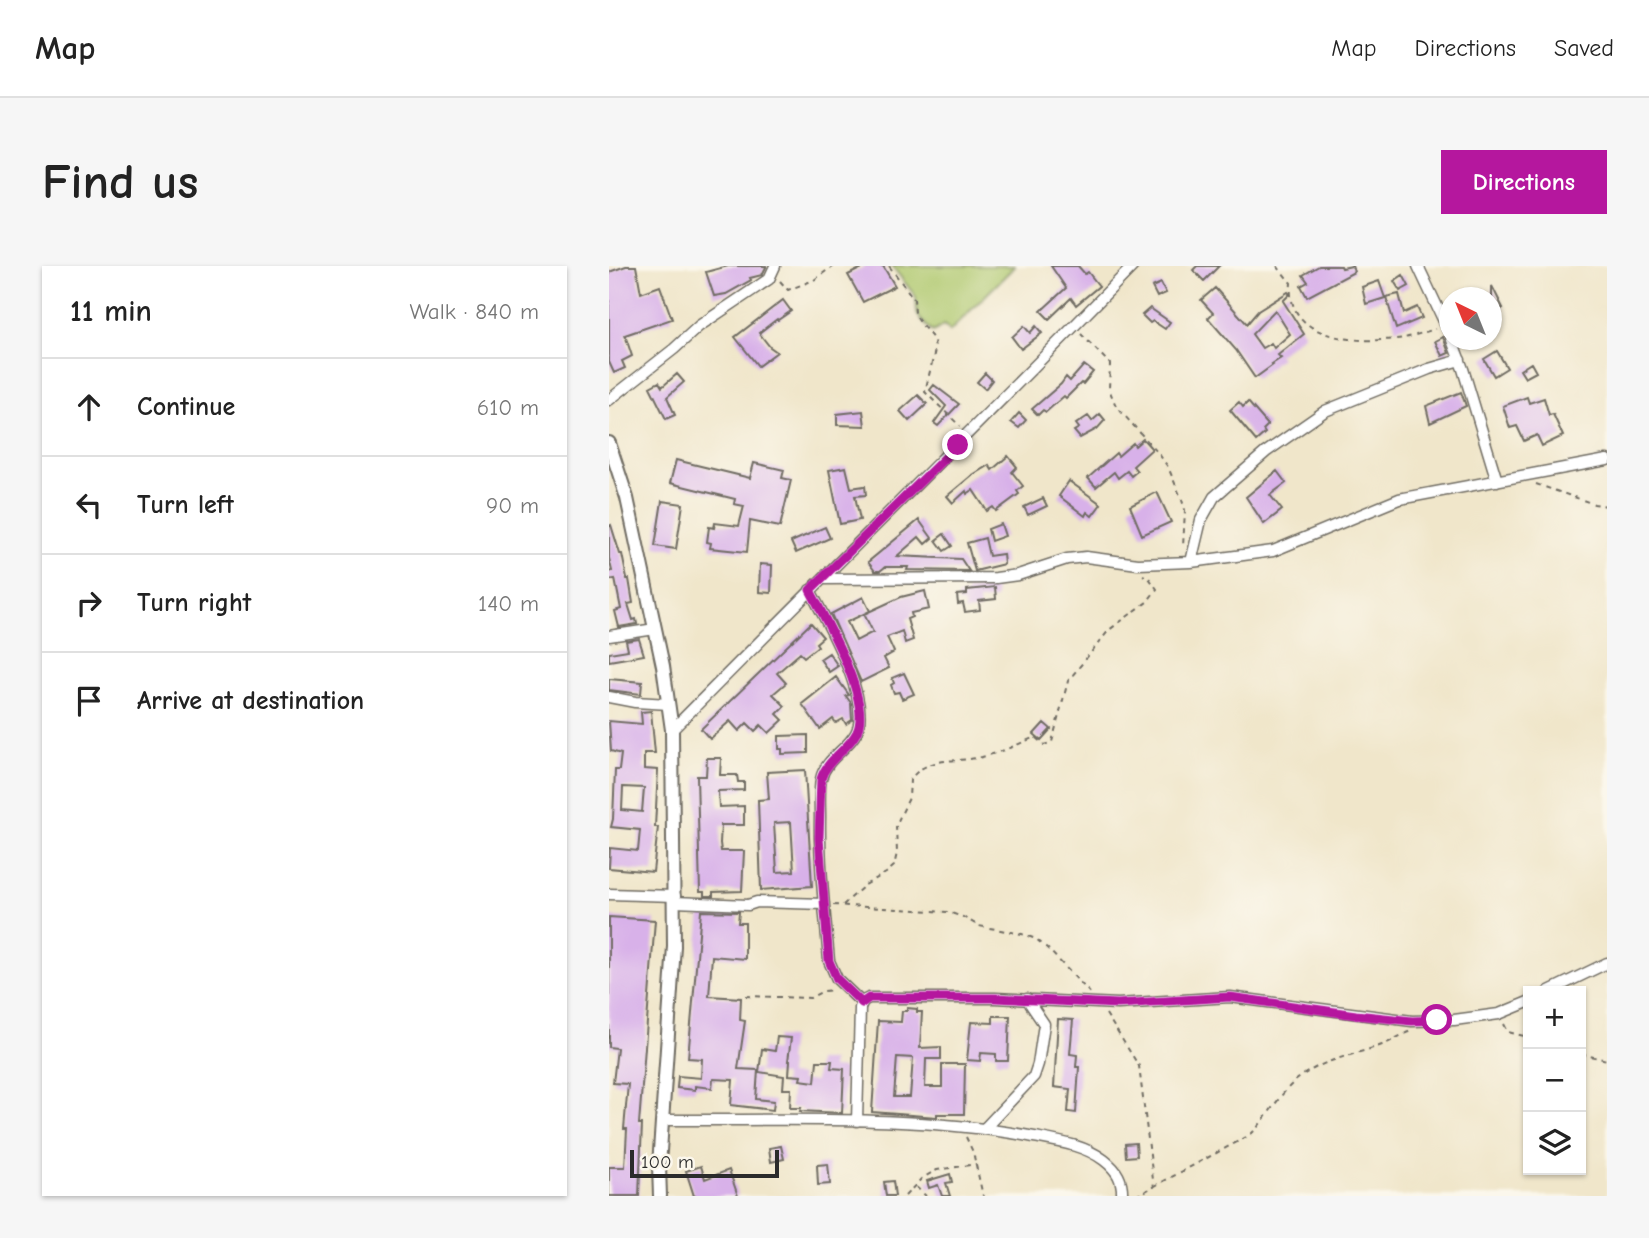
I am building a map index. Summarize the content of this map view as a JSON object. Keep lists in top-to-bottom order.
{
  "scale_bar": "100 m",
  "north": "top left",
  "page": {
    "header": "Map",
    "nav": ["Map", "Directions", "Saved"],
    "buttons": "Directions",
    "title": "Find us",
    "heading": ["11 min", "Walk · 840 m"],
    "list": [
      ["Continue", "610 m"],
      ["Turn left", "90 m"],
      ["Turn right", "140 m"],
      "Arrive at destination"
    ],
    "map_buttons": ["+", "−"],
    "scale": "100 m"
  }
}
